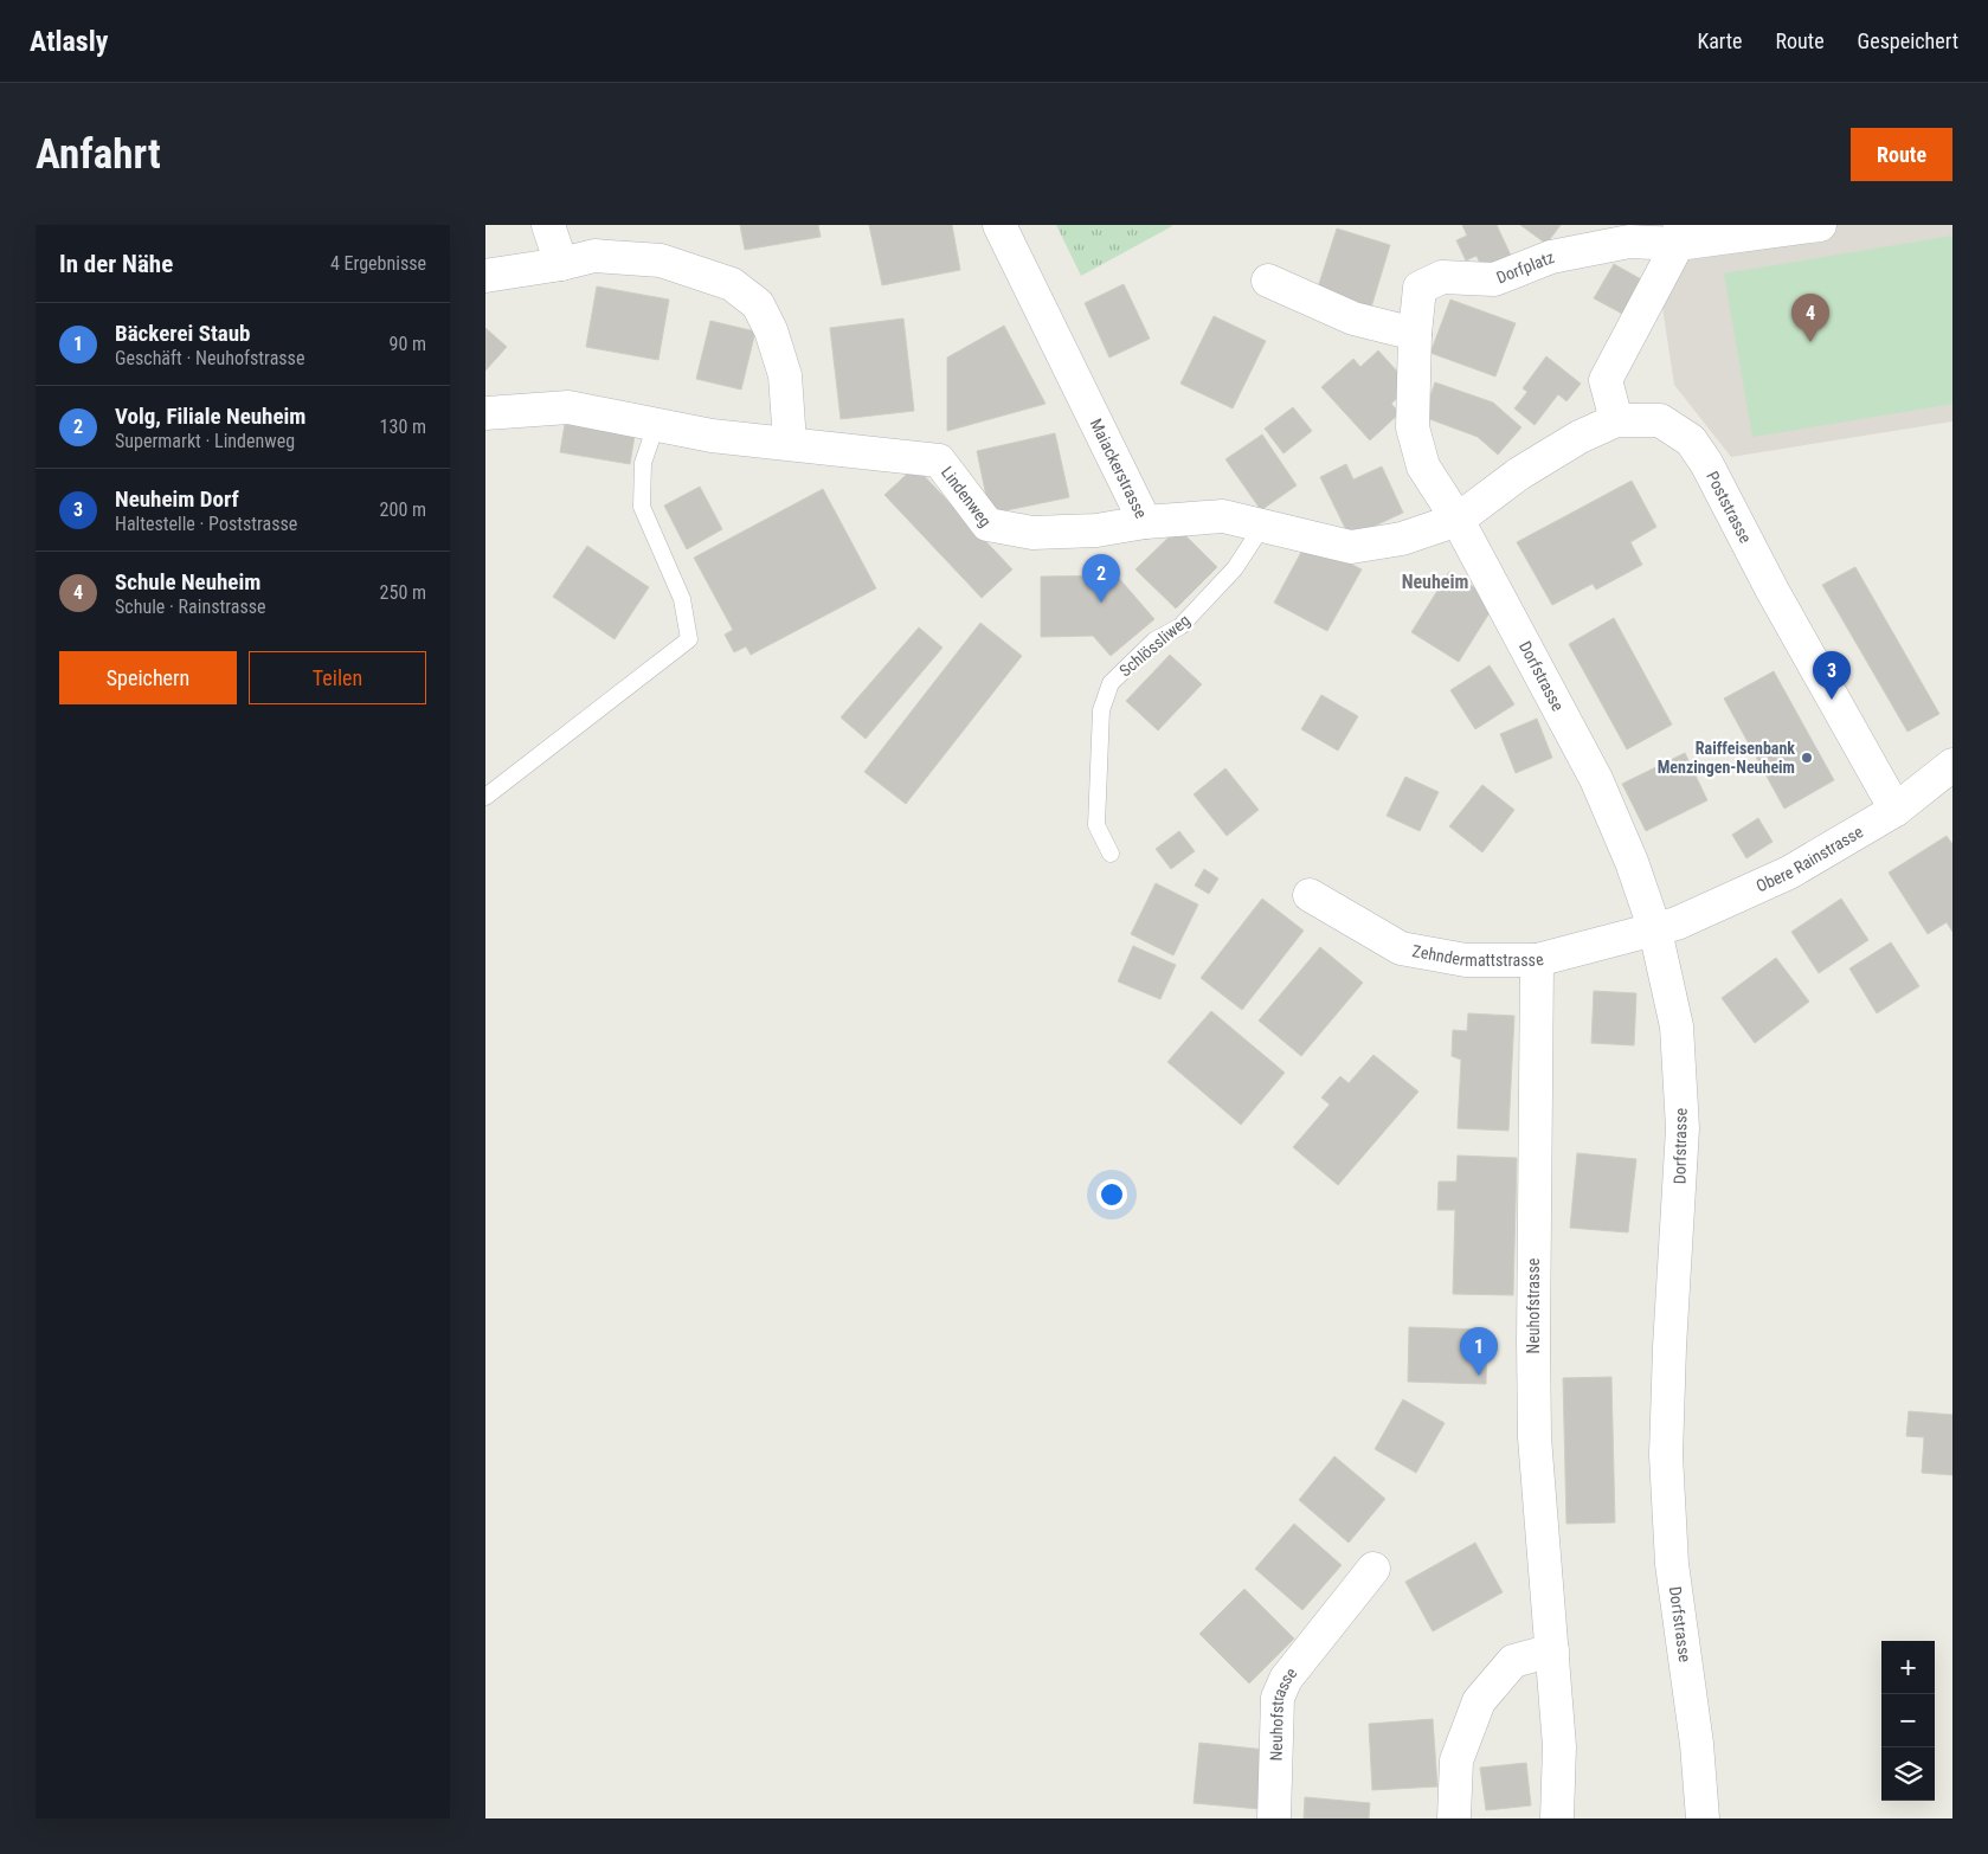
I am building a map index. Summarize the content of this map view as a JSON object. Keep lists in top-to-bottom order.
{
  "streets": {
    "street": [
      "Dorfplatz",
      "Maiackerstrasse",
      "Lindenweg",
      "Poststrasse",
      "Dorfstrasse",
      "Obere Rainstrasse",
      "Zehndermattstrasse",
      "Neuhofstrasse"
    ],
    "lane": ["Schlössliweg"]
  },
  "crossings": [
    ["Dorfplatz", "Maiackerstrasse"],
    ["Dorfplatz", "Poststrasse"],
    ["Dorfplatz", "Dorfstrasse"],
    ["Maiackerstrasse", "Lindenweg"],
    ["Maiackerstrasse", "Poststrasse"],
    ["Maiackerstrasse", "Schlössliweg"],
    ["Maiackerstrasse", "Dorfstrasse"],
    ["Poststrasse", "Dorfstrasse"],
    ["Poststrasse", "Obere Rainstrasse"],
    ["Dorfstrasse", "Obere Rainstrasse"],
    ["Dorfstrasse", "Zehndermattstrasse"],
    ["Obere Rainstrasse", "Zehndermattstrasse"],
    ["Zehndermattstrasse", "Neuhofstrasse"]
  ],
  "districts": ["Neuheim"],
  "places": ["Raiffeisenbank Menzingen-Neuheim"],
  "page": {
    "header": "Atlasly",
    "nav": ["Karte", "Route", "Gespeichert"],
    "buttons": [
      "Route",
      ["Speichern", "Teilen"]
    ],
    "title": "Anfahrt",
    "heading": ["In der Nähe", "4 Ergebnisse"],
    "pins": [
      "4",
      "2",
      "3",
      "1"
    ],
    "list": [
      {
        "mark": "1",
        "name": "Bäckerei Staub",
        "note": "Geschäft · Neuhofstrasse",
        "value": "90 m"
      },
      {
        "mark": "2",
        "name": "Volg, Filiale Neuheim",
        "note": "Supermarkt · Lindenweg",
        "value": "130 m"
      },
      {
        "mark": "3",
        "name": "Neuheim Dorf",
        "note": "Haltestelle · Poststrasse",
        "value": "200 m"
      },
      {
        "mark": "4",
        "name": "Schule Neuheim",
        "note": "Schule · Rainstrasse",
        "value": "250 m"
      }
    ],
    "map_buttons": ["+", "−"]
  }
}
